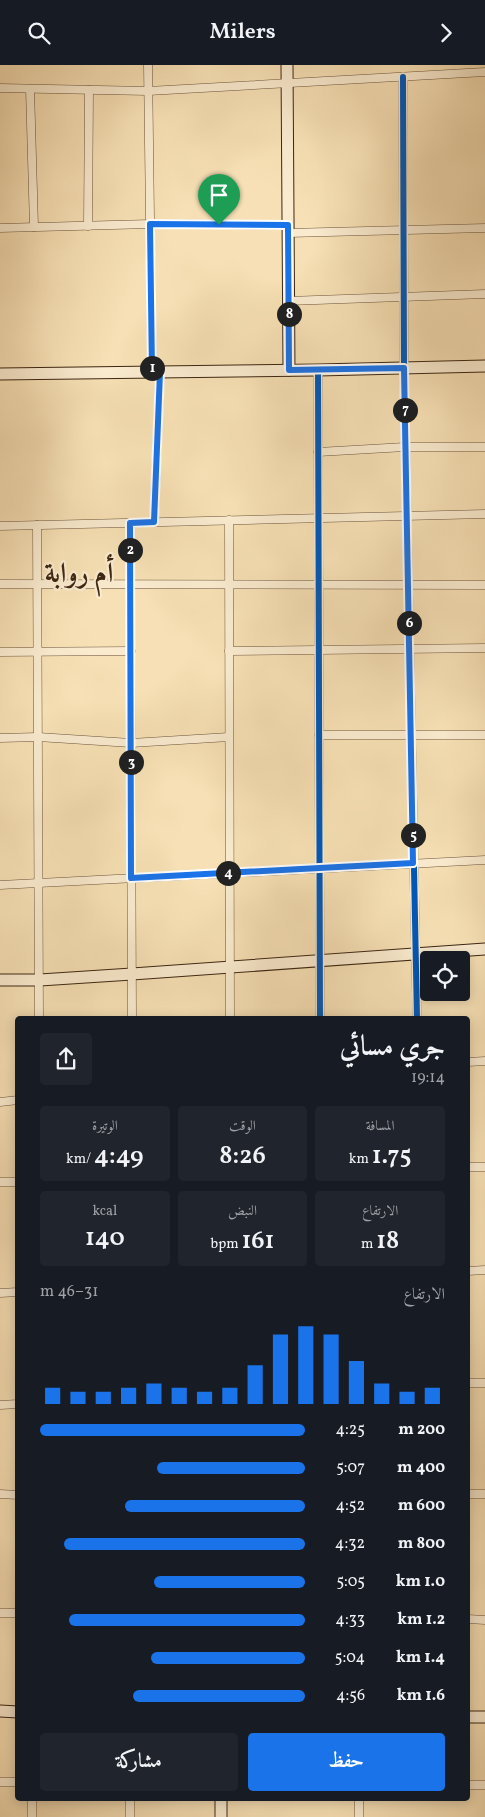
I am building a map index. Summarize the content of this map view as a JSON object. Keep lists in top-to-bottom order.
{
  "districts": ["أم روابة"],
  "page": {
    "header": "Milers",
    "pins": [
      "8",
      "1",
      "7",
      "2",
      "6",
      "3",
      "5",
      "4"
    ],
    "heading": ["جري مسائي", "19:14"],
    "stats": [
      ["المسافة", "1.75 km"],
      ["الوقت", "8:26"],
      ["الوتيرة", "4:49 /km"],
      ["الارتفاع", "18 m"],
      ["النبض", "161 bpm"],
      ["kcal", "140"]
    ],
    "chart": ["الارتفاع", "31–46 m"],
    "list": [
      {
        "name": "200 m",
        "note": "4:25"
      },
      {
        "name": "400 m",
        "note": "5:07"
      },
      {
        "name": "600 m",
        "note": "4:52"
      },
      {
        "name": "800 m",
        "note": "4:32"
      },
      {
        "name": "1.0 km",
        "note": "5:05"
      },
      {
        "name": "1.2 km",
        "note": "4:33"
      },
      {
        "name": "1.4 km",
        "note": "5:04"
      },
      {
        "name": "1.6 km",
        "note": "4:56"
      }
    ],
    "buttons": ["حفظ", "مشاركة"]
  }
}
